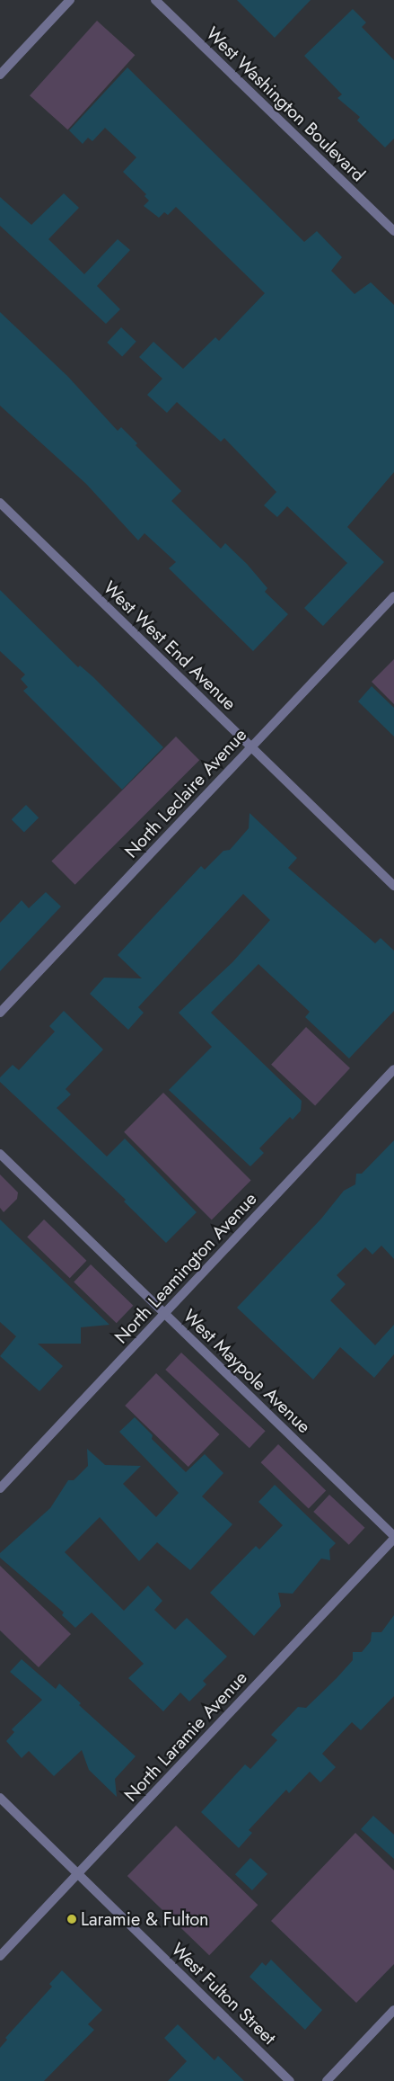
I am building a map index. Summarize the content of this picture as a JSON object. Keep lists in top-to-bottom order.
{
  "streets": {
    "street": [
      "West Washington Boulevard",
      "West West End Avenue",
      "North Leclaire Avenue",
      "North Leamington Avenue",
      "West Maypole Avenue",
      "North Laramie Avenue",
      "West Fulton Street"
    ]
  },
  "crossings": [
    ["West West End Avenue", "North Leclaire Avenue"],
    ["North Leamington Avenue", "West Maypole Avenue"],
    ["West Maypole Avenue", "North Laramie Avenue"],
    ["North Laramie Avenue", "West Fulton Street"]
  ],
  "places": ["Laramie & Fulton"]
}
